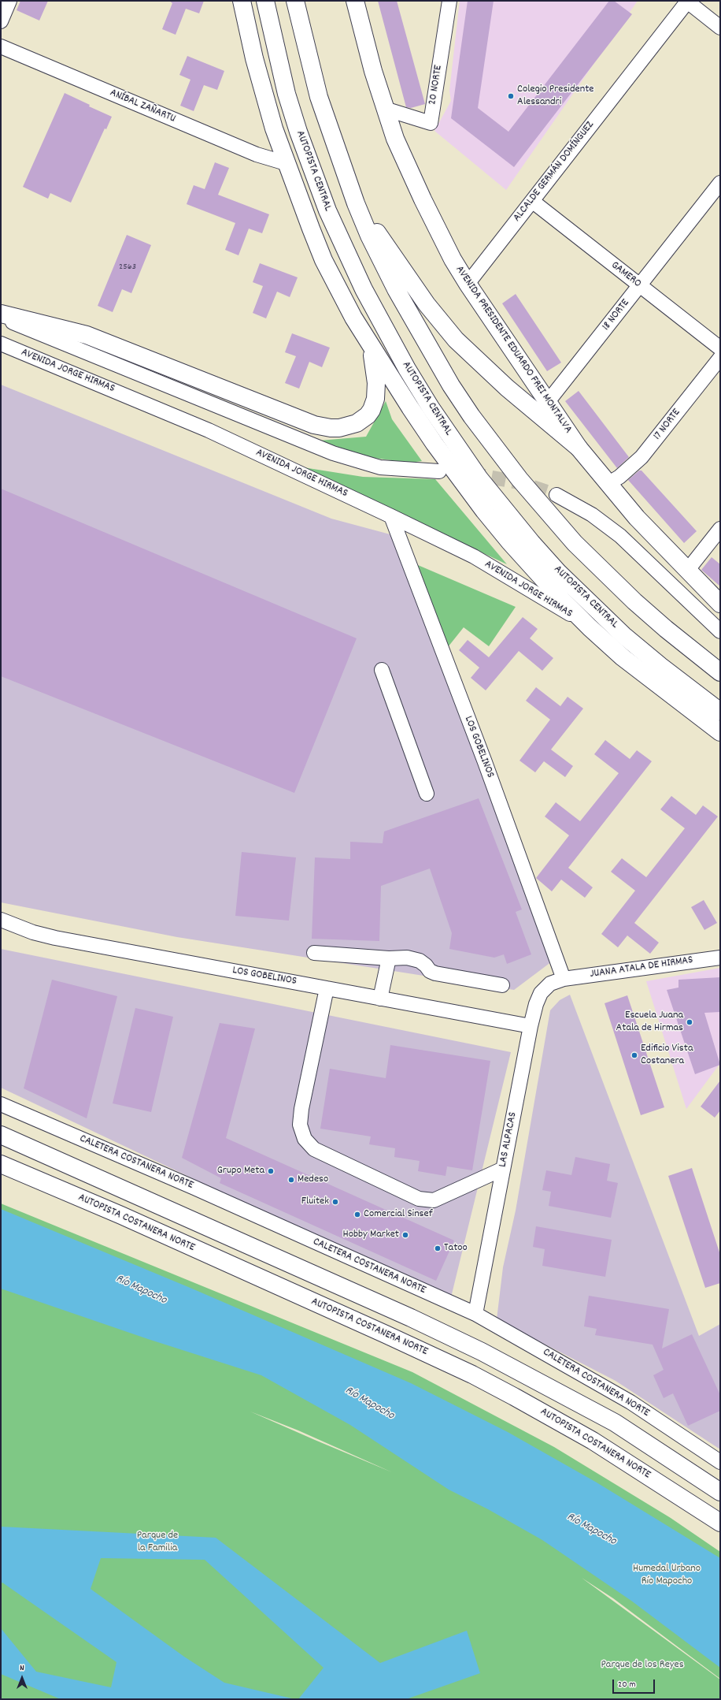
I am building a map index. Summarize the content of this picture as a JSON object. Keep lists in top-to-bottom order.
{
  "streets": {
    "main road": ["AUTOPISTA CENTRAL", "AVENIDA PRESIDENTE EDUARDO FREI MONTALVA", "AUTOPISTA COSTANERA NORTE"],
    "street": [
      "20 NORTE",
      "ANÍBAL ZAÑARTU",
      "ALCALDE GERMÁN DOMÍNGUEZ",
      "GAMERO",
      "18 NORTE",
      "AVENIDA JORGE HIRMAS",
      "17 NORTE",
      "LOS GOBELINOS",
      "JUANA ATALA DE HIRMAS",
      "LAS ALPACAS",
      "CALETERA COSTANERA NORTE"
    ]
  },
  "crossings": [
    ["20 NORTE", "AVENIDA PRESIDENTE EDUARDO FREI MONTALVA"],
    ["ALCALDE GERMÁN DOMÍNGUEZ", "GAMERO"],
    ["ALCALDE GERMÁN DOMÍNGUEZ", "AVENIDA PRESIDENTE EDUARDO FREI MONTALVA"],
    ["GAMERO", "18 NORTE"],
    ["18 NORTE", "AVENIDA PRESIDENTE EDUARDO FREI MONTALVA"],
    ["AVENIDA PRESIDENTE EDUARDO FREI MONTALVA", "17 NORTE"],
    ["AVENIDA JORGE HIRMAS", "LOS GOBELINOS"],
    ["LOS GOBELINOS", "JUANA ATALA DE HIRMAS"],
    ["LOS GOBELINOS", "LAS ALPACAS"],
    ["JUANA ATALA DE HIRMAS", "LAS ALPACAS"],
    ["LAS ALPACAS", "CALETERA COSTANERA NORTE"]
  ],
  "water": ["Río Mapocho"],
  "parks": ["Parque de la Familia", "Humedal Urbano Río Mapocho", "Parque de los Reyes"],
  "places": [
    "Colegio Presidente Alessandri",
    "Escuela Juana Atala de Hirmas",
    "Edificio Vista Costanera",
    "Grupo Meta",
    "Medeso",
    "Fluitek",
    "Comercial Sinsef",
    "Hobby Market",
    "Tatoo"
  ],
  "house_numbers": ["2563"],
  "scale_bar": "20 m",
  "north": "top"
}
